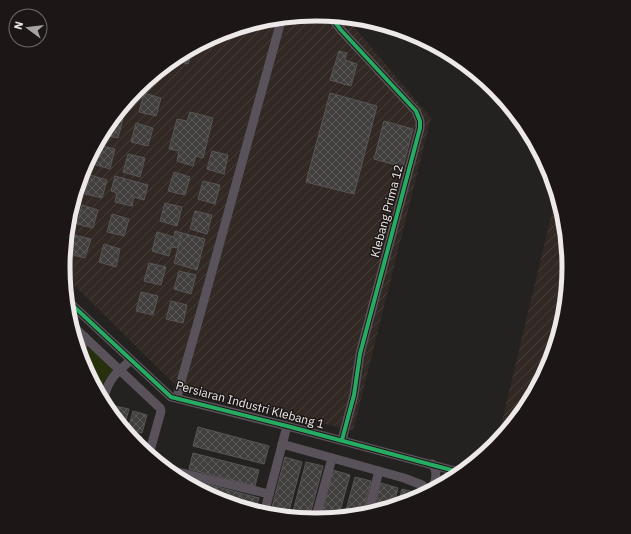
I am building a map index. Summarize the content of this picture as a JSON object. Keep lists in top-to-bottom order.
{
  "streets": {
    "street": ["Klebang Prima 12", "Persiaran Industri Klebang 1"]
  },
  "crossings": [
    ["Klebang Prima 12", "Persiaran Industri Klebang 1"]
  ],
  "north": "left"
}
